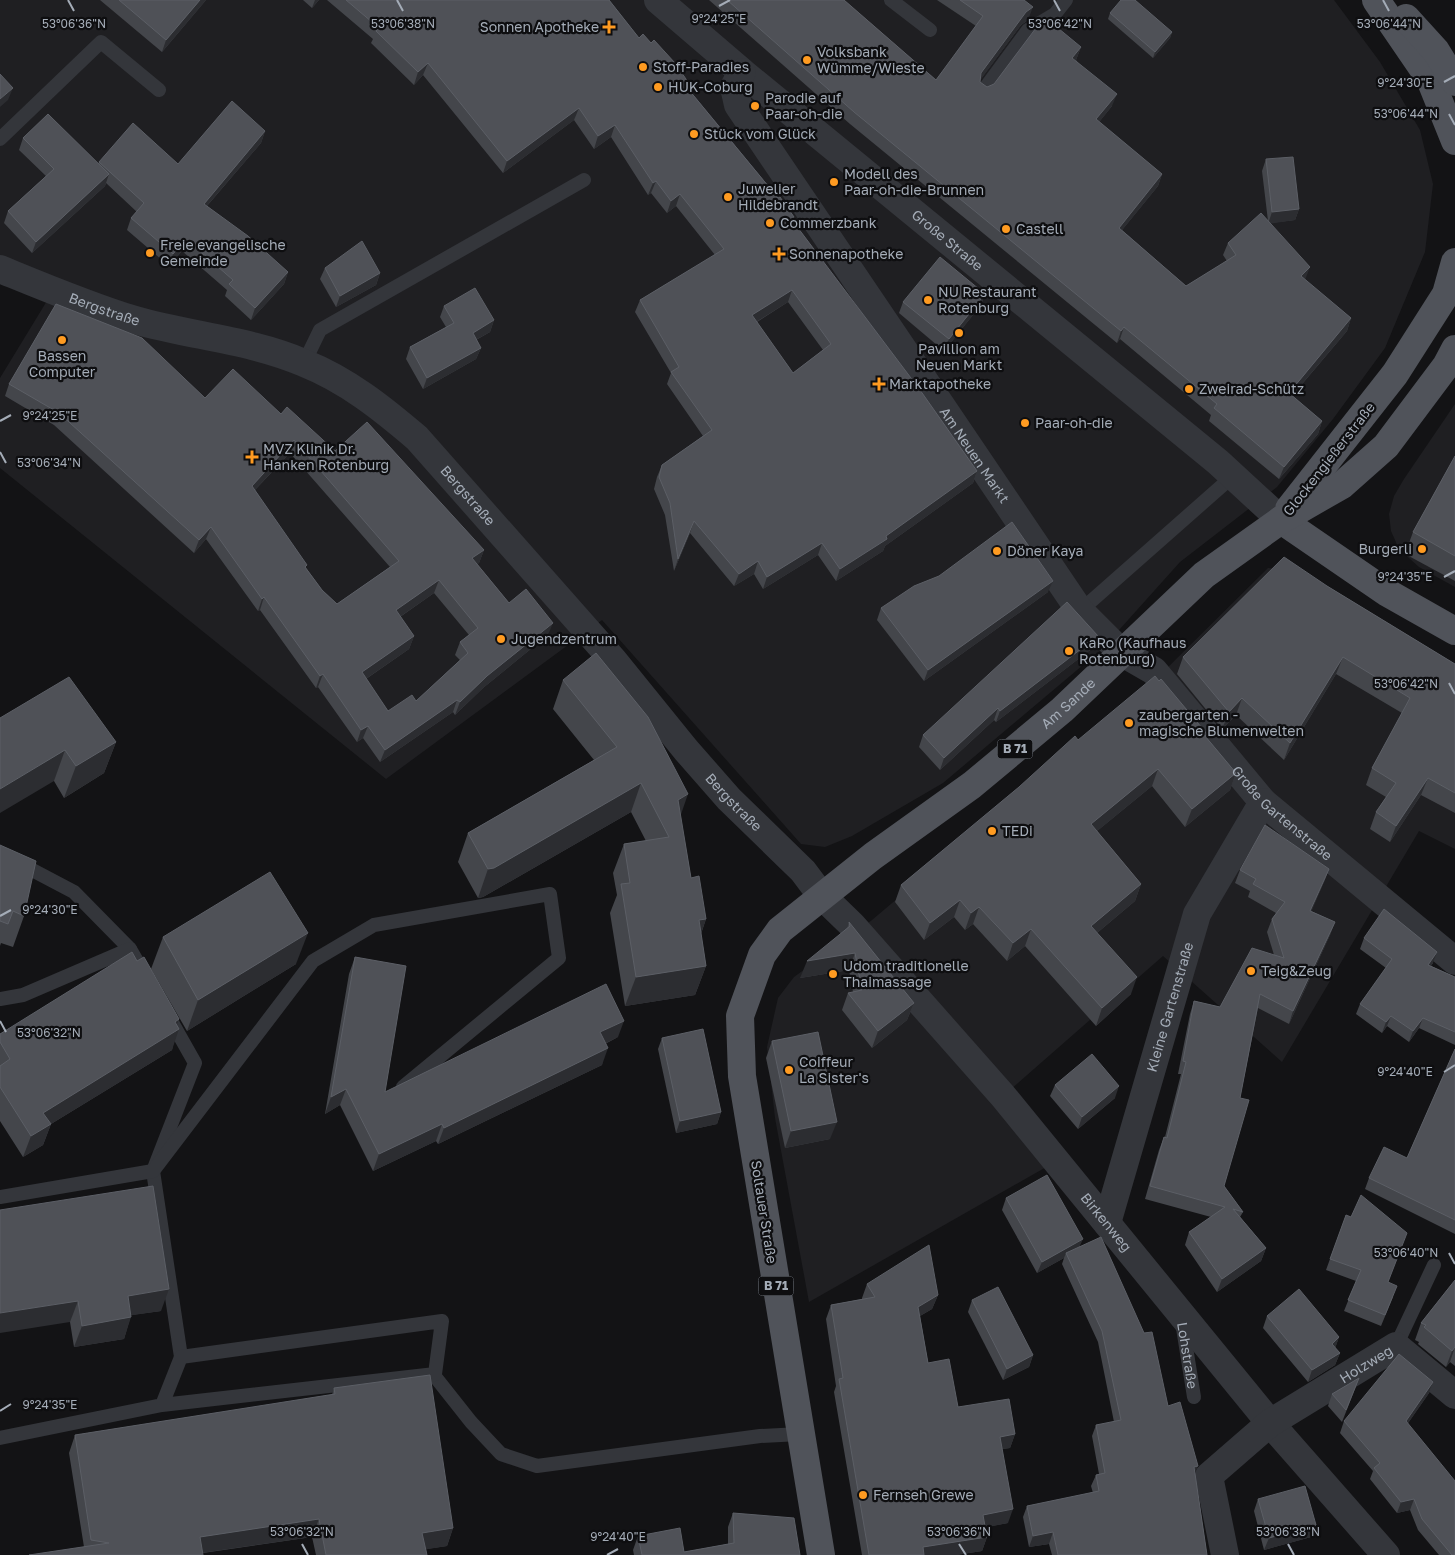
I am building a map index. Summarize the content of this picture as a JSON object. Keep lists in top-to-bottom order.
{
  "streets": {
    "main road": [
      "Glockengießerstraße",
      "Am Sande",
      "B 71",
      "Soltauer Straße"
    ],
    "street": [
      "Große Straße",
      "Bergstraße",
      "Am Neuen Markt",
      "Große Gartenstraße",
      "Kleine Gartenstraße",
      "Birkenweg",
      "Holzweg"
    ],
    "lane": ["Lohstraße"]
  },
  "crossings": [
    ["Große Straße", "Am Neuen Markt"],
    ["Große Straße", "Glockengießerstraße"],
    ["Große Straße", "Am Sande"],
    ["Bergstraße", "Am Sande"],
    ["Bergstraße", "Soltauer Straße"],
    ["Bergstraße", "Birkenweg"],
    ["Am Neuen Markt", "Am Sande"],
    ["Am Neuen Markt", "Große Gartenstraße"],
    ["Glockengießerstraße", "Am Sande"],
    ["Am Sande", "Große Gartenstraße"],
    ["Am Sande", "Soltauer Straße"],
    ["Am Sande", "Birkenweg"],
    ["Große Gartenstraße", "Kleine Gartenstraße"],
    ["Kleine Gartenstraße", "Birkenweg"],
    ["Soltauer Straße", "Birkenweg"],
    ["Birkenweg", "Lohstraße"],
    ["Birkenweg", "Holzweg"]
  ],
  "places": {
    "health": [
      "Sonnen Apotheke",
      "Sonnenapotheke",
      "Marktapotheke",
      "MVZ Klinik Dr. Hanken Rotenburg"
    ],
    "other": [
      "Volksbank Wümme/Wieste",
      "Stoff-Paradies",
      "HUK-Coburg",
      "Parodie auf Paar-oh-die",
      "Stück vom Glück",
      "Modell des Paar-oh-die-Brunnen",
      "Juwelier Hildebrandt",
      "Commerzbank",
      "Castell",
      "Freie evangelische Gemeinde",
      "NU Restaurant Rotenburg",
      "Pavillion am Neuen Markt",
      "Bassen Computer",
      "Zweirad-Schütz",
      "Paar-oh-die",
      "Burgerli",
      "Döner Kaya",
      "Jugendzentrum",
      "KaRo (Kaufhaus Rotenburg)",
      "zaubergarten - magische Blumenwelten",
      "TEDi",
      "Teig&Zeug",
      "Udom traditionelle Thaimassage",
      "Coiffeur La Sister's",
      "Fernseh Grewe"
    ]
  },
  "coordinates": [
    "9°24'25\"E",
    "53°06'36\"N",
    "53°06'38\"N",
    "53°06'42\"N",
    "53°06'44\"N",
    "9°24'30\"E",
    "53°06'34\"N",
    "9°24'35\"E",
    "53°06'32\"N",
    "9°24'40\"E",
    "53°06'40\"N"
  ]
}
